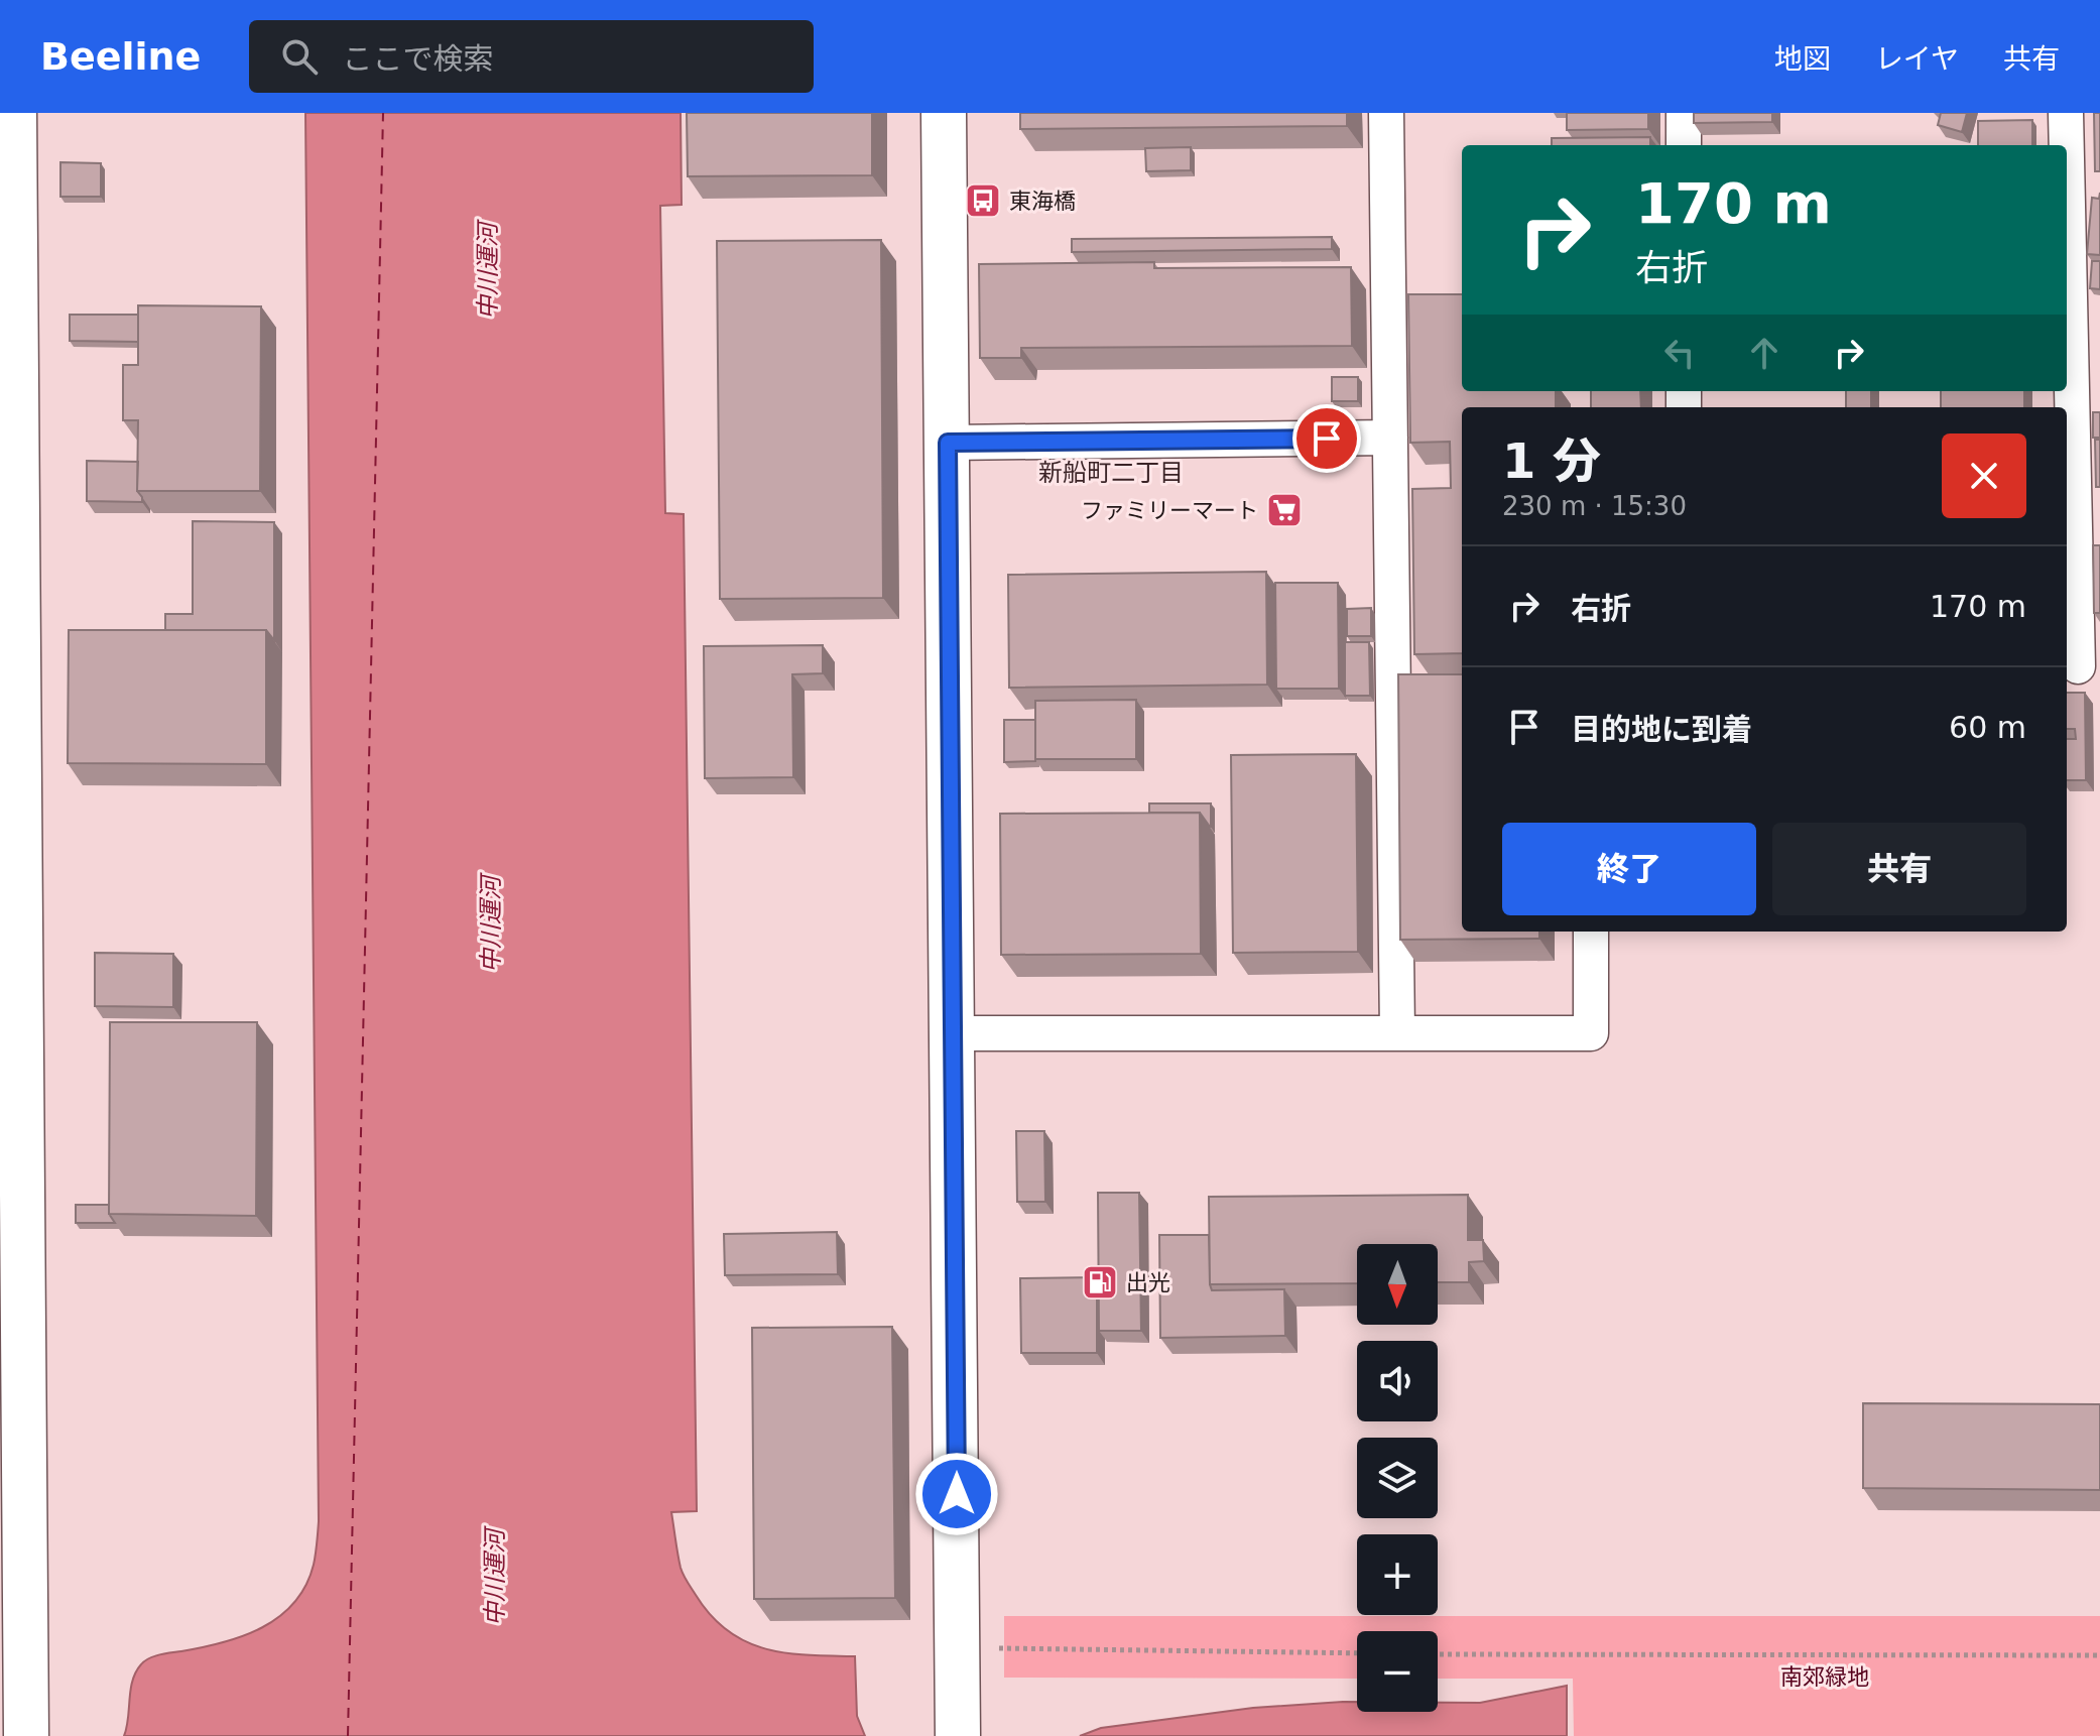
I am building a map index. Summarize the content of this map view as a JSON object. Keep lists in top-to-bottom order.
{
  "districts": ["新船町二丁目"],
  "water": ["中川運河"],
  "parks": ["南郊緑地"],
  "places": {
    "bus stop": ["東海橋"],
    "supermarket": ["ファミリーマート"],
    "fuel station": ["出光"]
  },
  "north": "bottom",
  "page": {
    "header": "Beeline",
    "search": "ここで検索",
    "nav": ["地図", "レイヤ", "共有"],
    "turn": ["170 m", "右折"],
    "heading": ["1 分", "230 m · 15:30"],
    "list": [
      {
        "name": "右折",
        "value": "170 m"
      },
      {
        "name": "目的地に到着",
        "value": "60 m"
      }
    ],
    "buttons": ["終了", "共有"],
    "map_buttons": ["+", "−"]
  }
}
